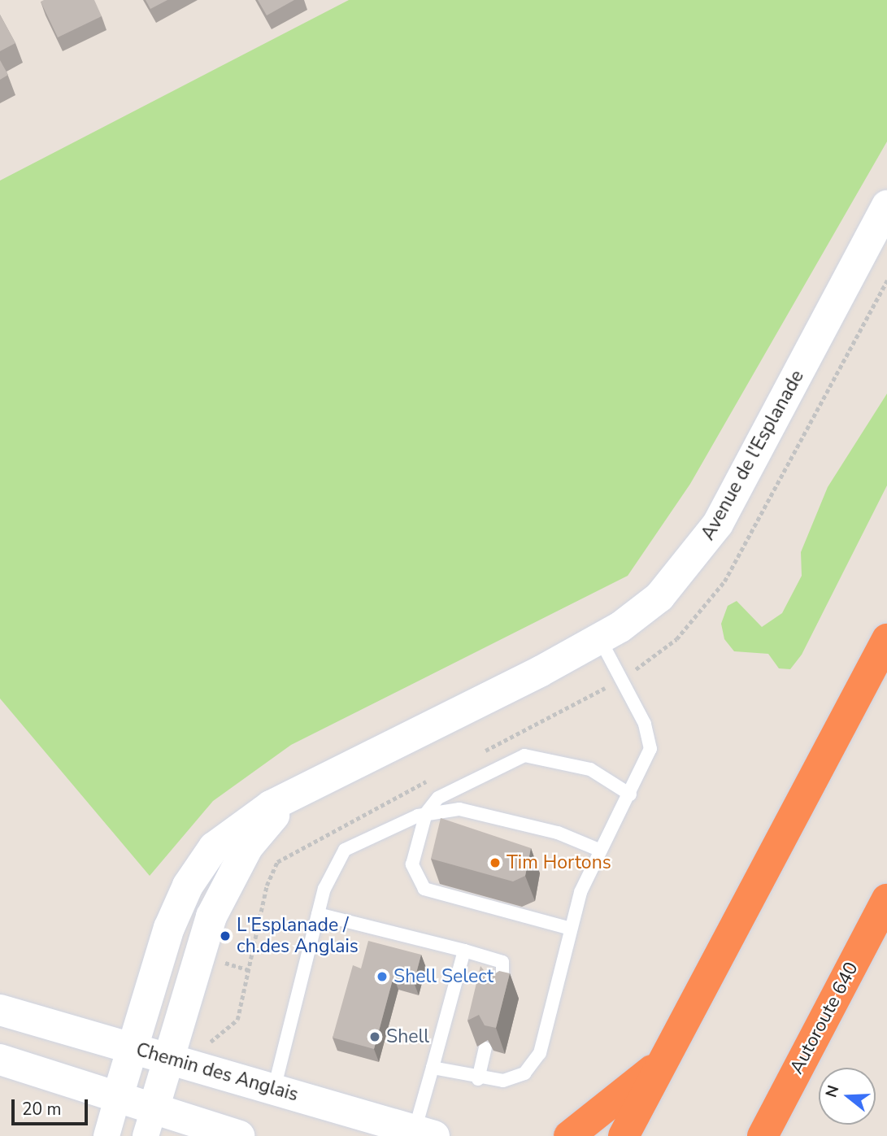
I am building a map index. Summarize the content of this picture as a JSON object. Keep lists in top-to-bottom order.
{
  "streets": {
    "highway": ["Autoroute 640"],
    "street": ["Avenue de l'Esplanade", "Chemin des Anglais"]
  },
  "crossings": [
    ["Avenue de l'Esplanade", "Chemin des Anglais"]
  ],
  "places": [
    "Tim Hortons",
    "L'Esplanade / ch.des Anglais",
    "Shell Select",
    "Shell"
  ],
  "scale_bar": "20 m",
  "north": "left"
}
